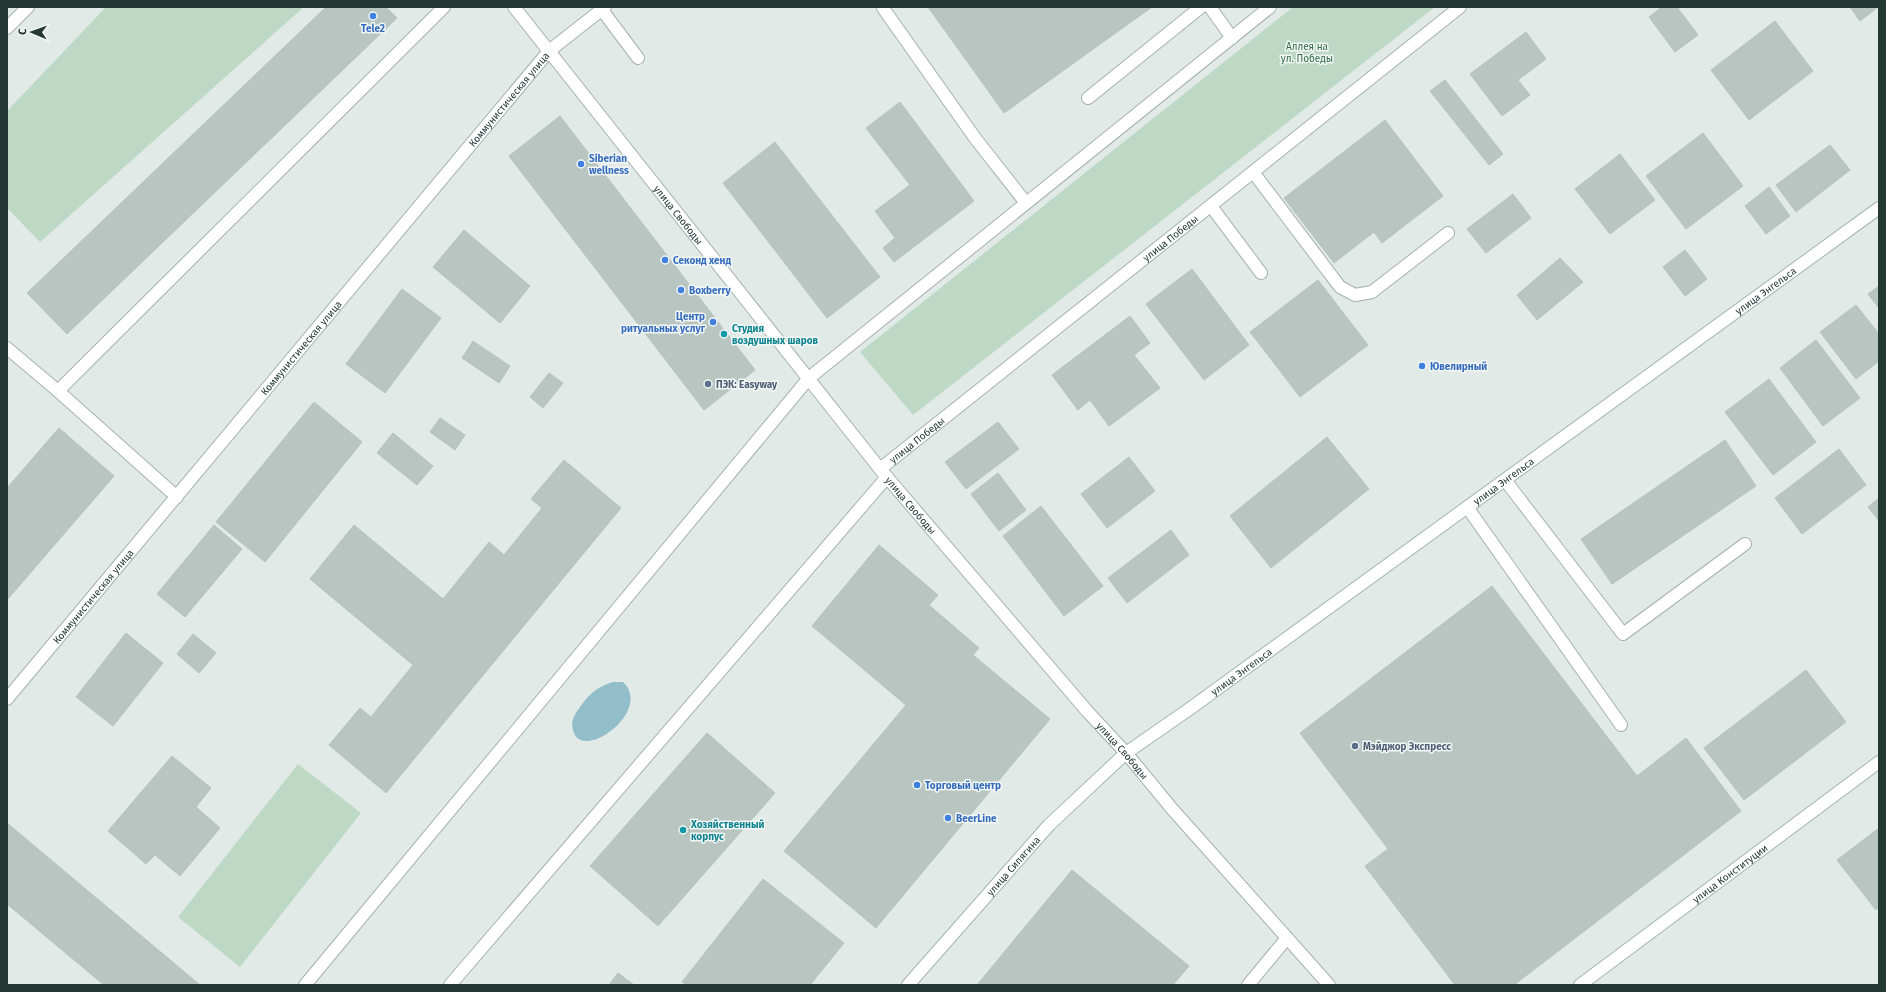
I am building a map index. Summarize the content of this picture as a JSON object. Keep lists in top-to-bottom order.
{
  "streets": {
    "street": [
      "Коммунистическая улица",
      "улица Свободы",
      "улица Победы",
      "улица Энгельса",
      "улица Сипягина",
      "улица Конституции"
    ]
  },
  "crossings": [
    ["Коммунистическая улица", "улица Свободы"],
    ["улица Свободы", "улица Победы"],
    ["улица Свободы", "улица Энгельса"],
    ["улица Свободы", "улица Сипягина"],
    ["улица Энгельса", "улица Сипягина"]
  ],
  "parks": ["Аллея на ул. Победы"],
  "places": [
    "Tele2",
    "Siberian wellness",
    "Секонд хенд",
    "Boxberry",
    "Центр ритуальных услуг",
    "Студия воздушных шаров",
    "Ювелирный",
    "ПЭК: Easyway",
    "Мэйджор Экспресс",
    "Торговый центр",
    "BeerLine",
    "Хозяйственный корпус"
  ],
  "north": "left"
}
